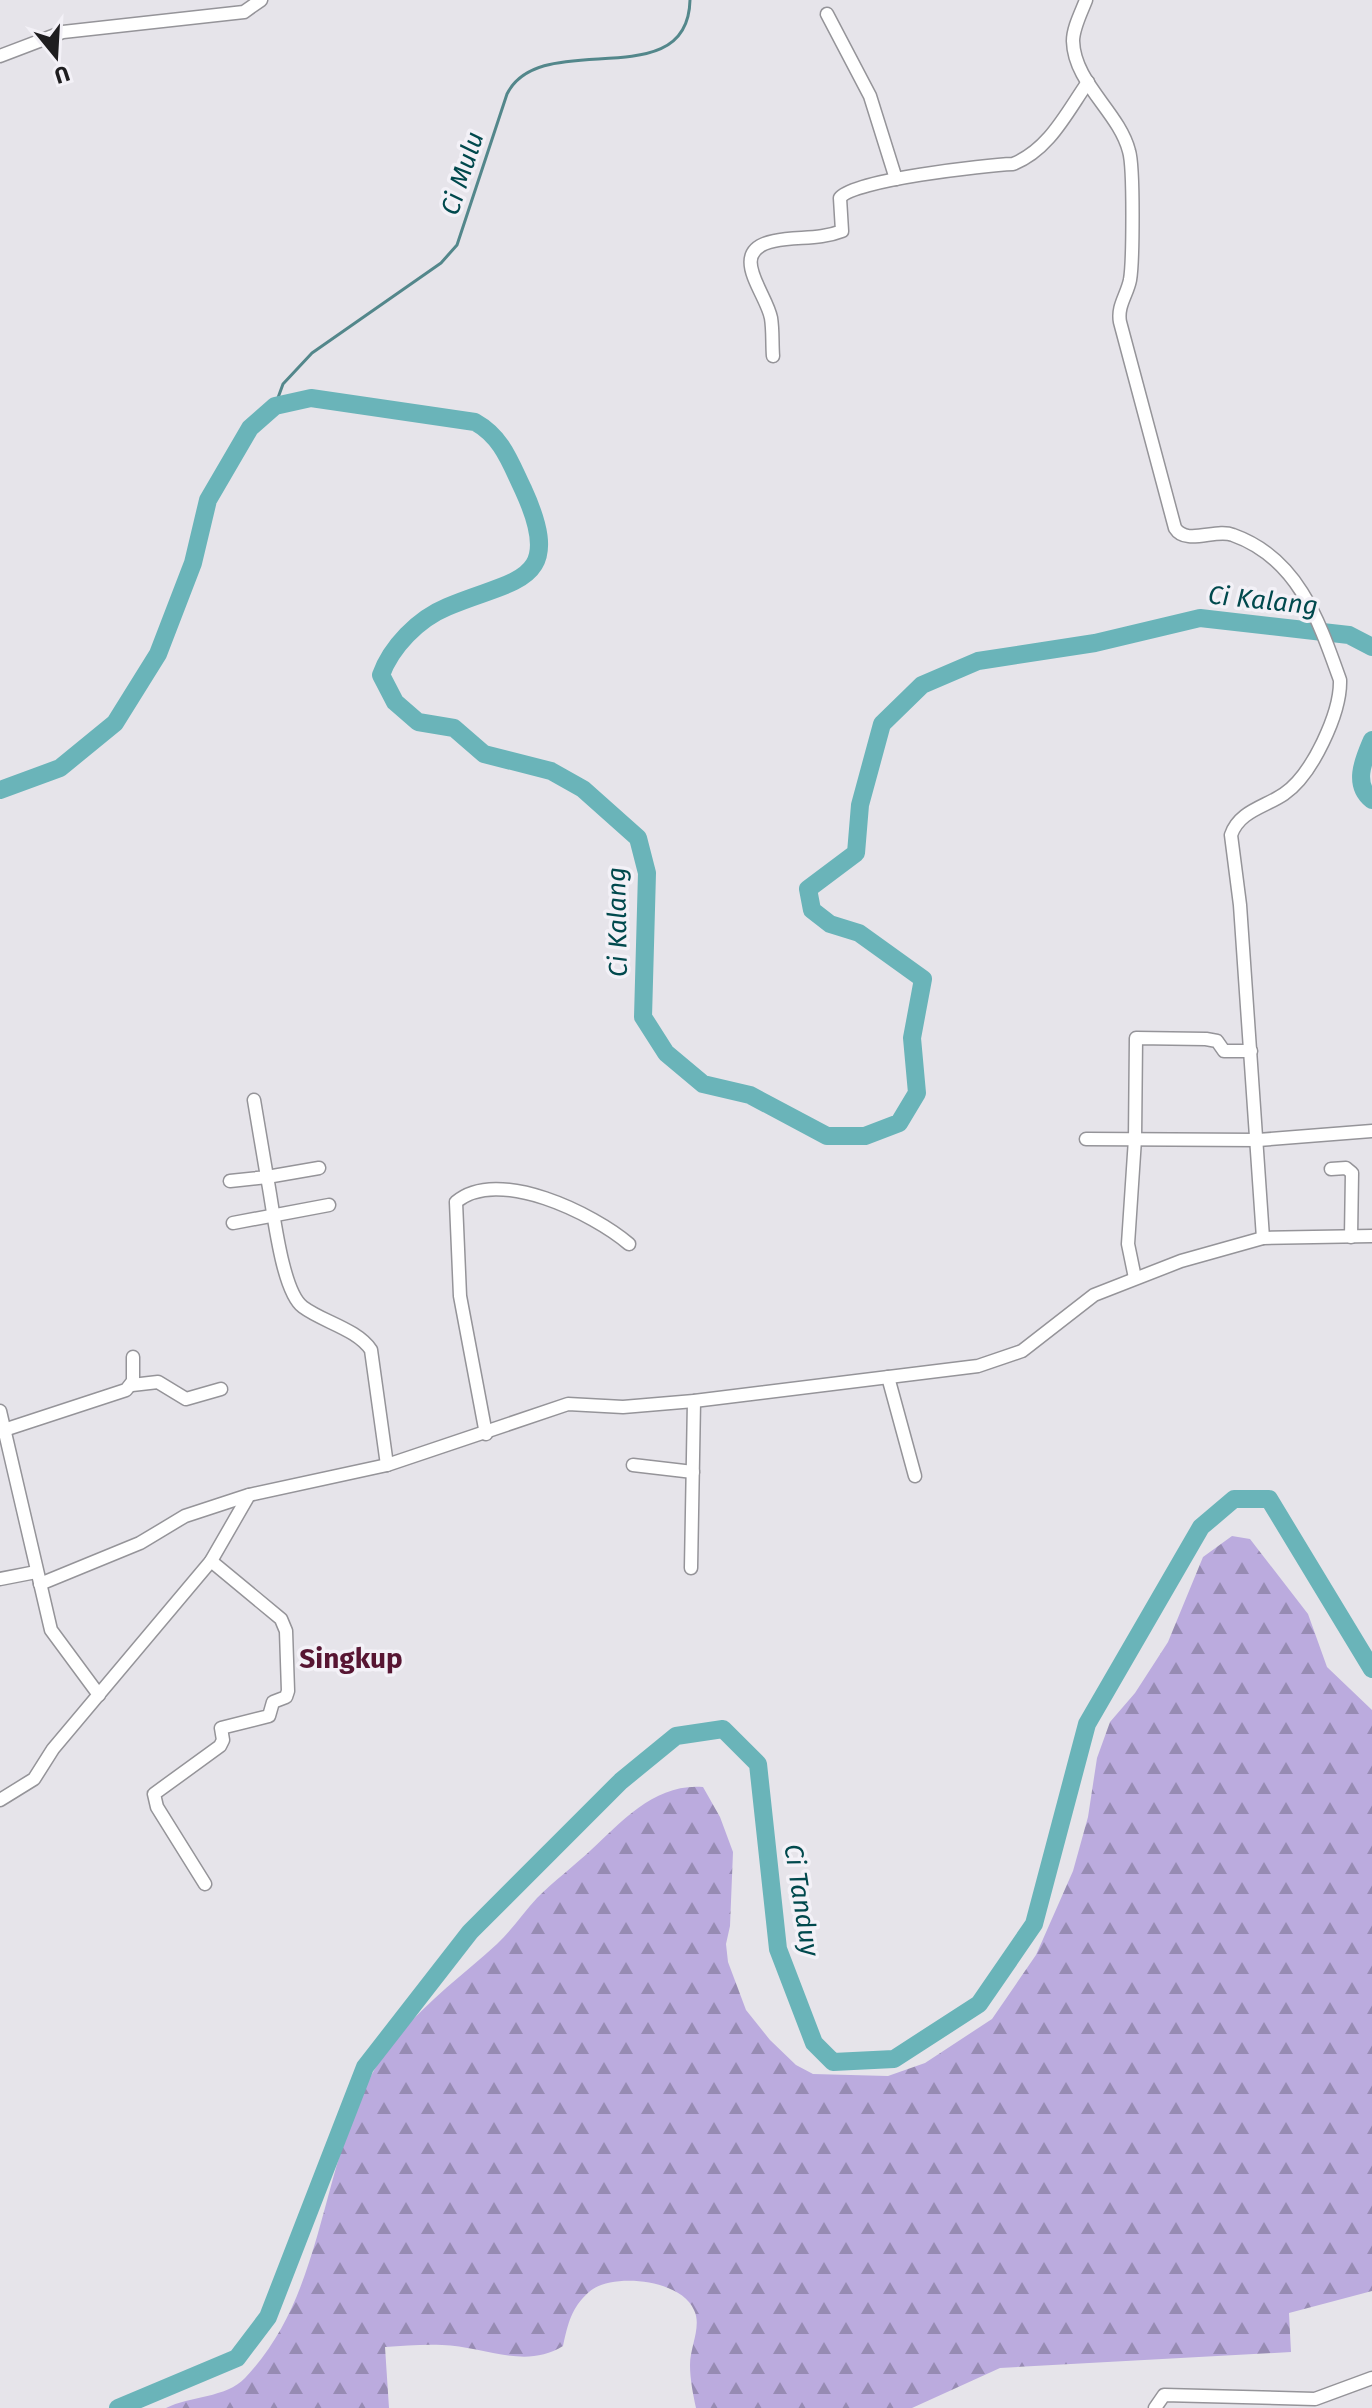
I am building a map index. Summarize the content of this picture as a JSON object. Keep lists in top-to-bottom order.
{
  "districts": ["Singkup"],
  "water": ["Ci Mulu", "Ci Kalang", "Ci Tanduy"],
  "north": "bottom"
}
